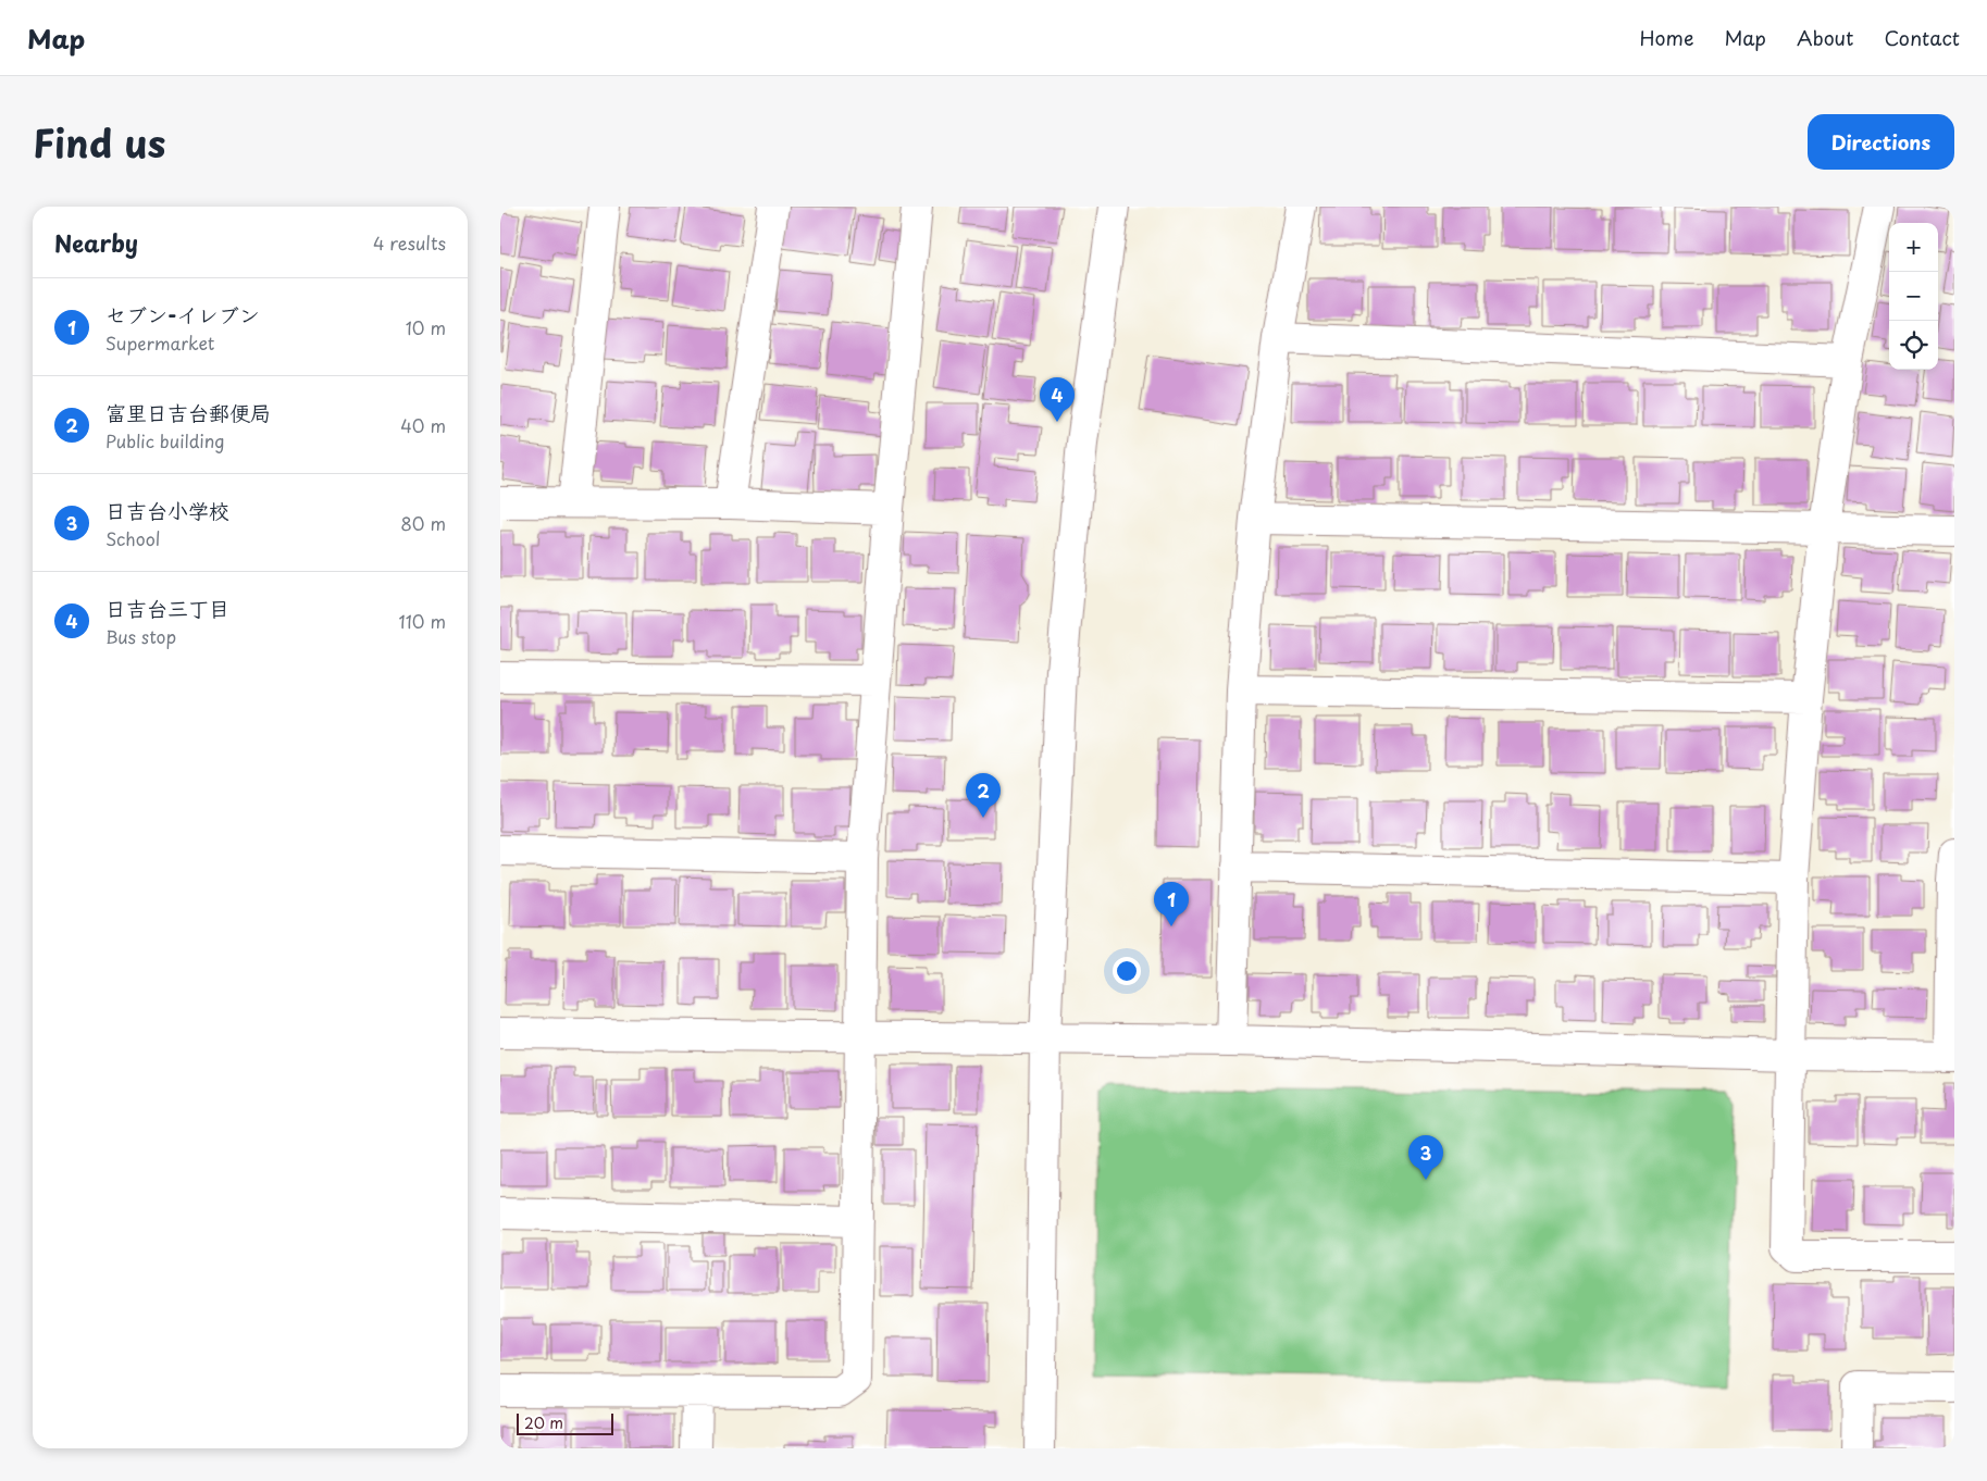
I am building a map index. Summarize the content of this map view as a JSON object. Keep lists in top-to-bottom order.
{
  "scale_bar": "20 m",
  "page": {
    "header": "Map",
    "nav": [
      "Home",
      "Map",
      "About",
      "Contact"
    ],
    "title": "Find us",
    "buttons": "Directions",
    "heading": ["Nearby", "4 results"],
    "map_buttons": ["+", "−"],
    "list": [
      {
        "mark": "1",
        "name": "セブン-イレブン",
        "note": "Supermarket",
        "value": "10 m"
      },
      {
        "mark": "2",
        "name": "富里日吉台郵便局",
        "note": "Public building",
        "value": "40 m"
      },
      {
        "mark": "3",
        "name": "日吉台小学校",
        "note": "School",
        "value": "80 m"
      },
      {
        "mark": "4",
        "name": "日吉台三丁目",
        "note": "Bus stop",
        "value": "110 m"
      }
    ],
    "pins": [
      "4",
      "2",
      "1",
      "3"
    ],
    "scale": "20 m"
  }
}
